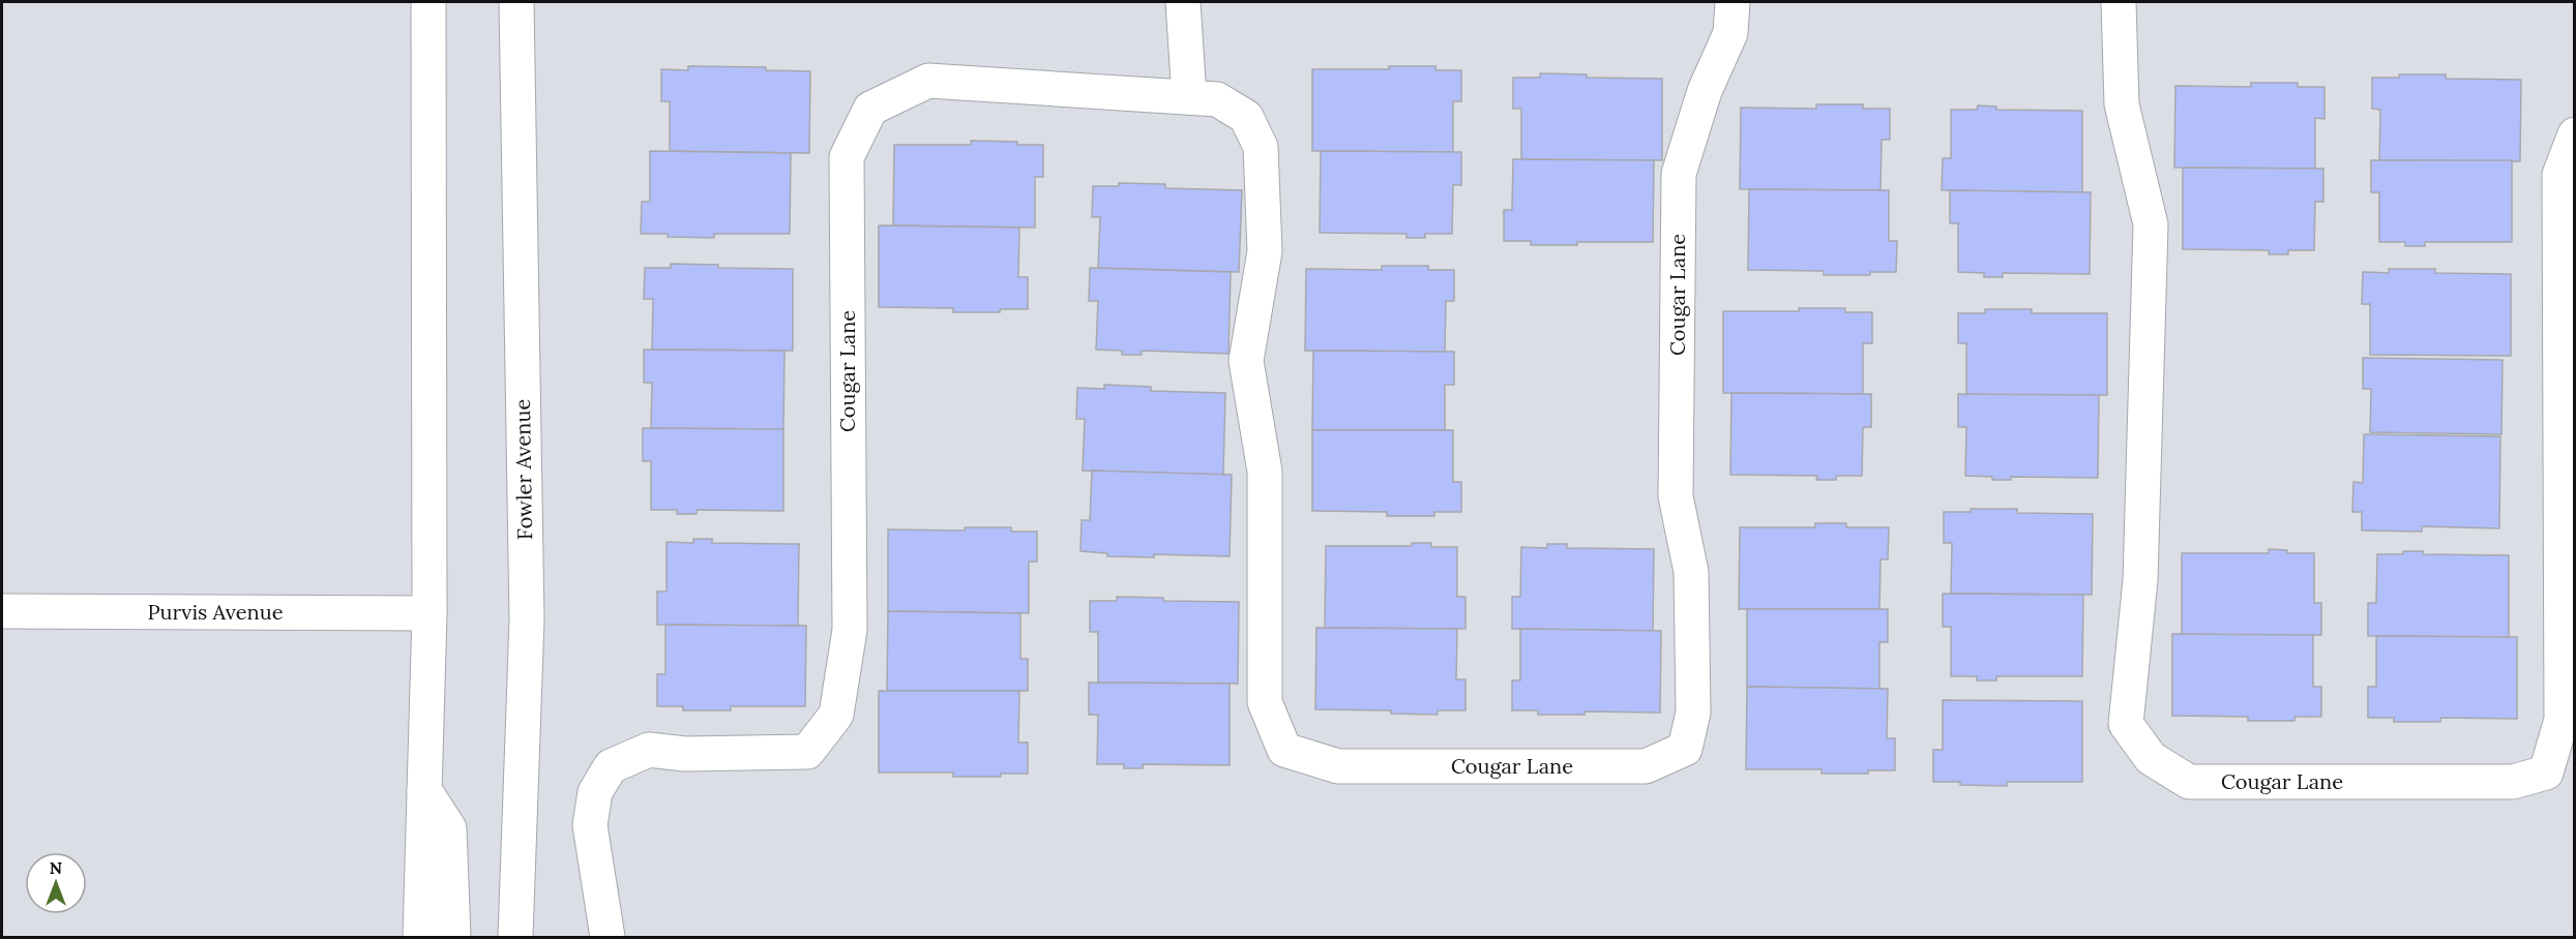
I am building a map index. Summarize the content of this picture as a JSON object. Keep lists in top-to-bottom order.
{
  "streets": {
    "street": ["Cougar Lane", "Fowler Avenue", "Purvis Avenue"]
  },
  "north": "top"
}
